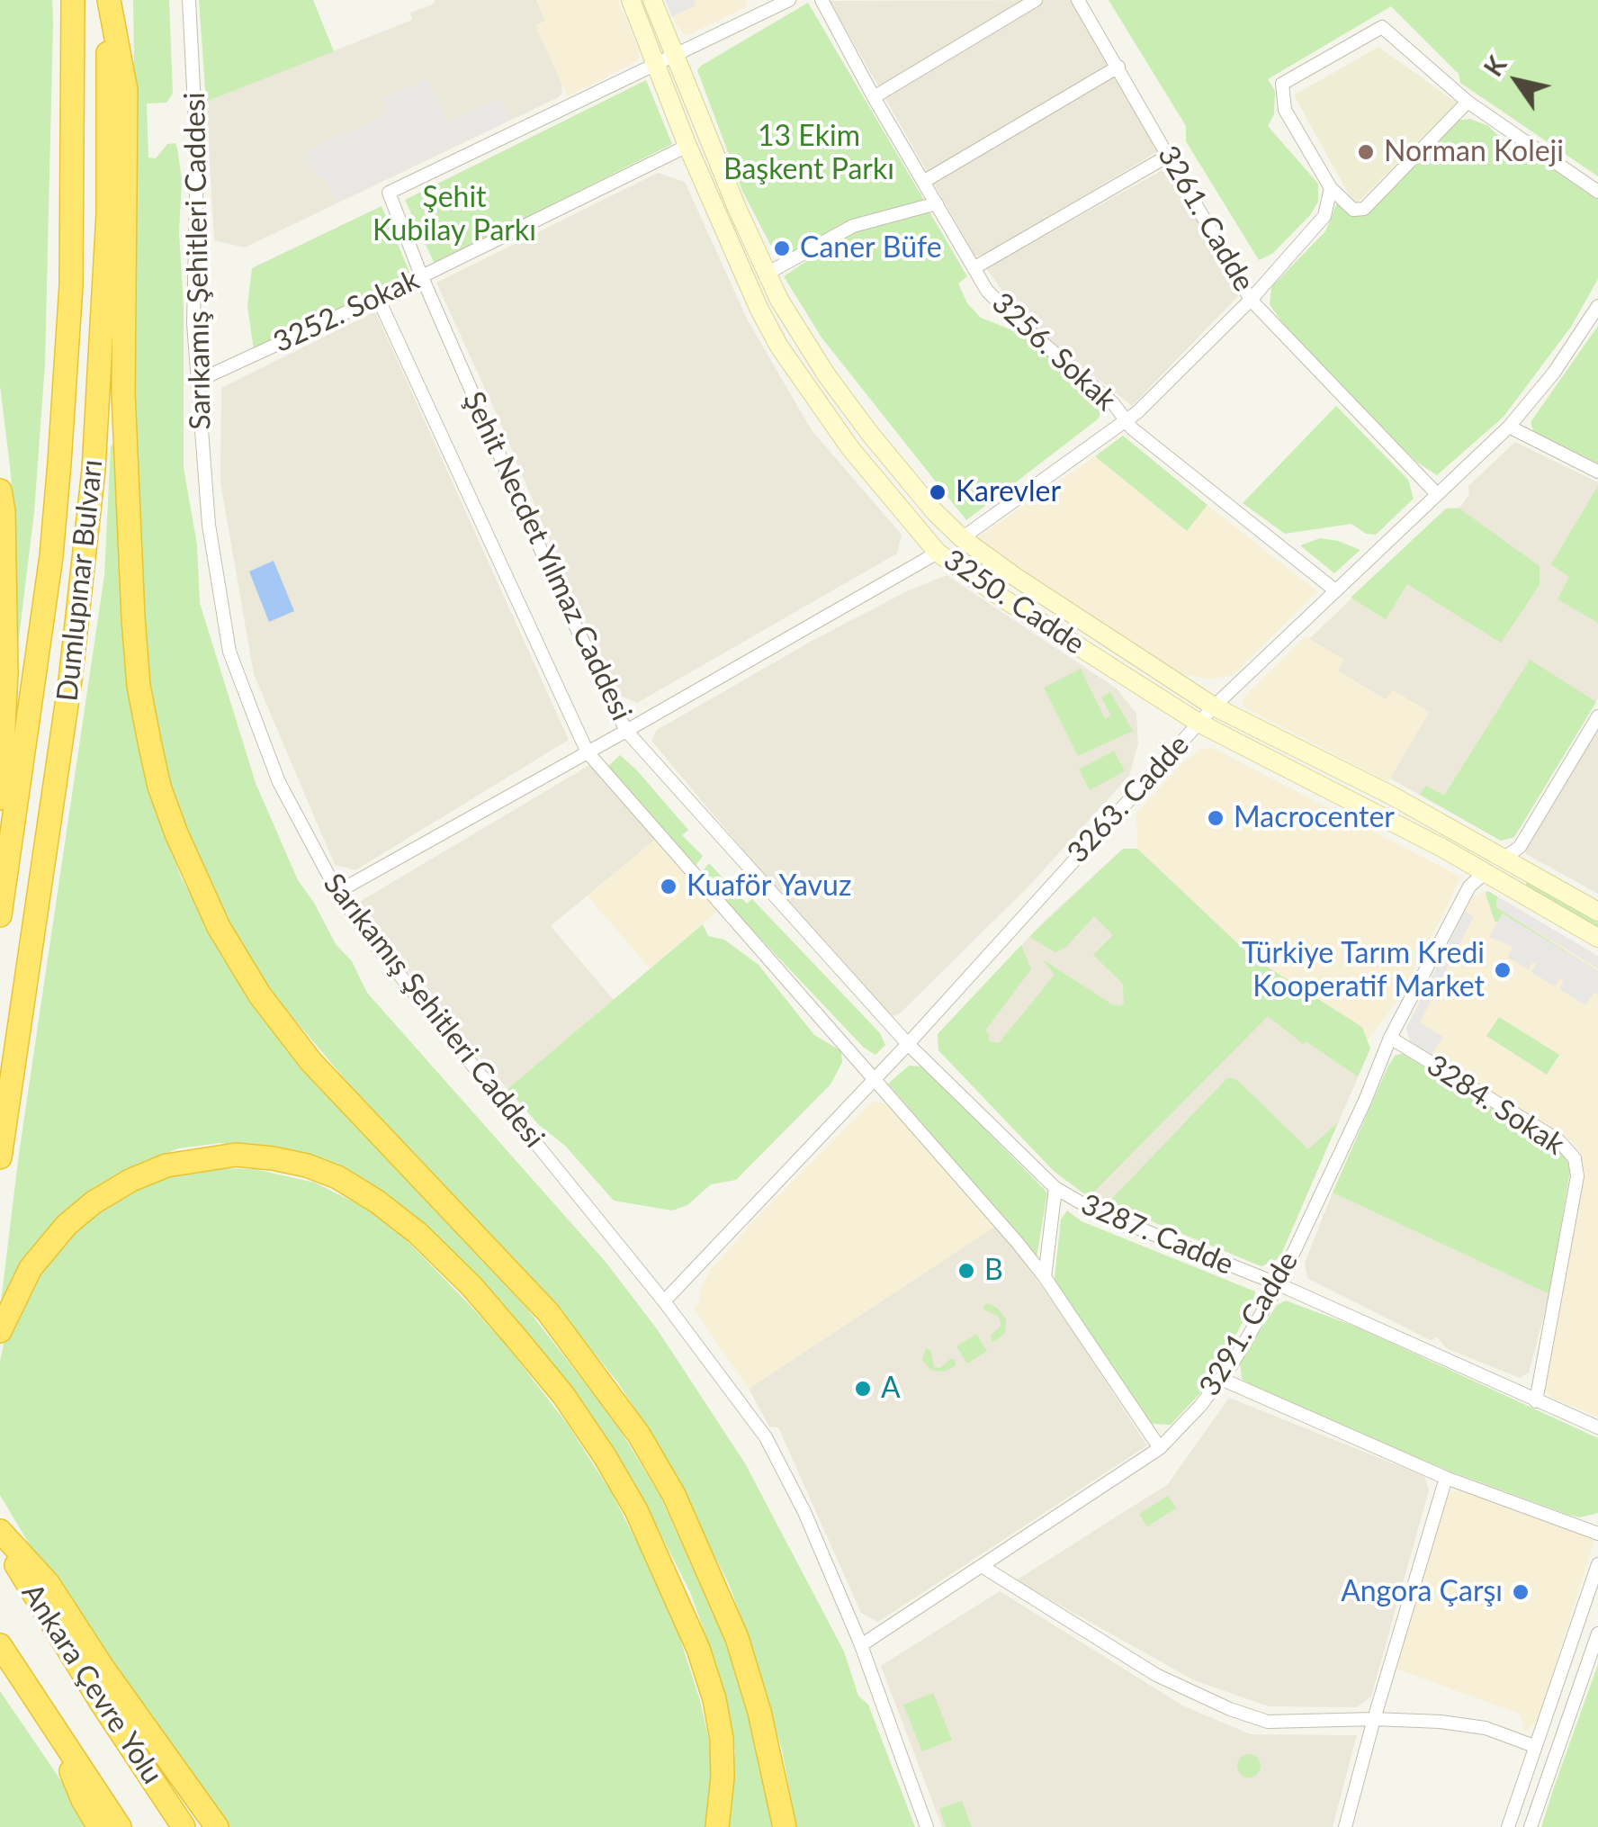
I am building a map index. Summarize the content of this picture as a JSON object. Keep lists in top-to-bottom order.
{
  "streets": {
    "highway": ["Dumlupınar Bulvarı", "Ankara Çevre Yolu"],
    "street": [
      "3261. Cadde",
      "Sarıkamış Şehitleri Caddesi",
      "3252. Sokak",
      "3256. Sokak",
      "Şehit Necdet Yılmaz Caddesi",
      "3250. Cadde",
      "3263. Cadde",
      "3284. Sokak",
      "3287. Cadde",
      "3291. Cadde"
    ]
  },
  "crossings": [
    ["3261. Cadde", "3263. Cadde"],
    ["Sarıkamış Şehitleri Caddesi", "3252. Sokak"],
    ["Sarıkamış Şehitleri Caddesi", "3263. Cadde"],
    ["Sarıkamış Şehitleri Caddesi", "3291. Cadde"],
    ["3252. Sokak", "Şehit Necdet Yılmaz Caddesi"],
    ["3252. Sokak", "3250. Cadde"],
    ["3256. Sokak", "3263. Cadde"],
    ["Şehit Necdet Yılmaz Caddesi", "3250. Cadde"],
    ["Şehit Necdet Yılmaz Caddesi", "3263. Cadde"],
    ["Şehit Necdet Yılmaz Caddesi", "3287. Cadde"],
    ["Şehit Necdet Yılmaz Caddesi", "3291. Cadde"],
    ["3250. Cadde", "3263. Cadde"],
    ["3250. Cadde", "3291. Cadde"],
    ["3263. Cadde", "3287. Cadde"],
    ["3284. Sokak", "3287. Cadde"],
    ["3284. Sokak", "3291. Cadde"],
    ["3287. Cadde", "3291. Cadde"]
  ],
  "parks": ["13 Ekim Başkent Parkı", "Şehit Kubilay Parkı"],
  "places": [
    "Norman Koleji",
    "Caner Büfe",
    "Karevler",
    "Macrocenter",
    "Kuaför Yavuz",
    "Türkiye Tarım Kredi Kooperatif Market",
    "B",
    "A",
    "Angora Çarşı"
  ],
  "north": "top left"
}
